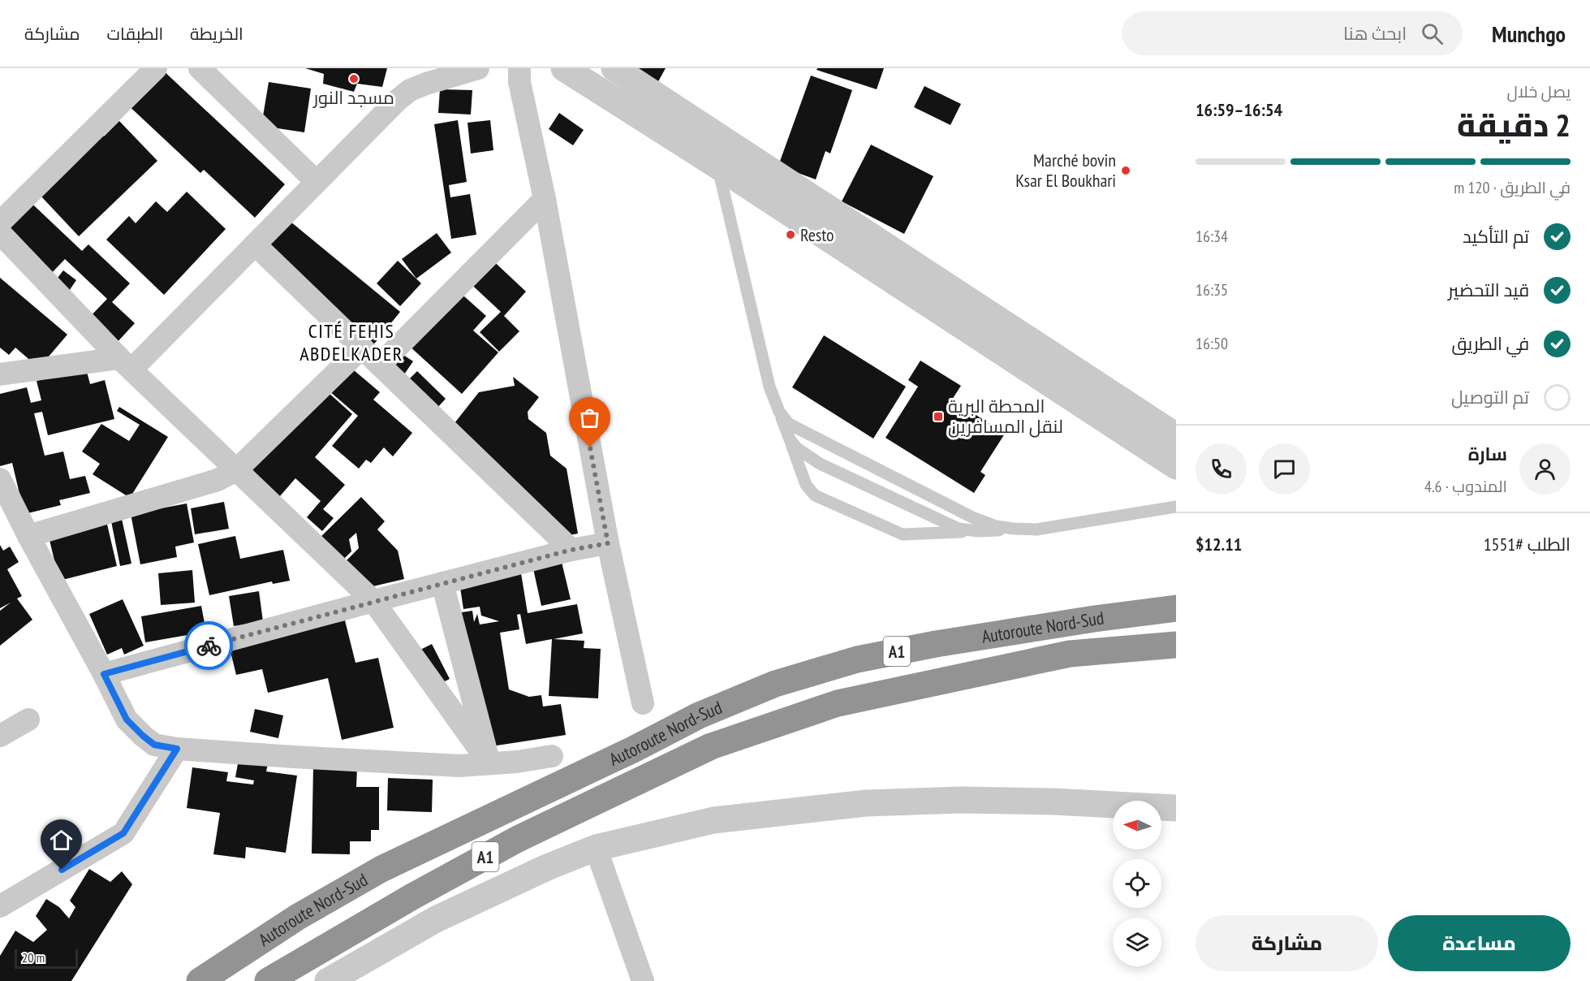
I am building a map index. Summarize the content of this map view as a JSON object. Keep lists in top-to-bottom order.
{
  "streets": {
    "highway": ["Autoroute Nord-Sud", "A1"]
  },
  "districts": ["CITÉ FEHIS ABDELKADER"],
  "places": {
    "other": ["مسجد النور", "Marché bovin Ksar El Boukhari", "Resto"],
    "transit": ["المحطة البرية لنقل المسافرين"]
  },
  "scale_bar": "20 m",
  "north": "left",
  "page": {
    "header": "Munchgo",
    "search": "ابحث هنا",
    "nav": ["الخريطة", "الطبقات", "مشاركة"],
    "heading": ["2 دقيقة", "يصل خلال", "16:54–16:59"],
    "panel": [
      "سارة",
      "المندوب · 4.6",
      "الطلب #1551",
      "$12.11"
    ],
    "bar": "في الطريق · 120 m",
    "list": [
      ["تم التأكيد", "16:34"],
      ["قيد التحضير", "16:35"],
      ["في الطريق", "16:50"],
      "تم التوصيل"
    ],
    "buttons": ["مساعدة", "مشاركة"],
    "scale": "20 m"
  }
}
